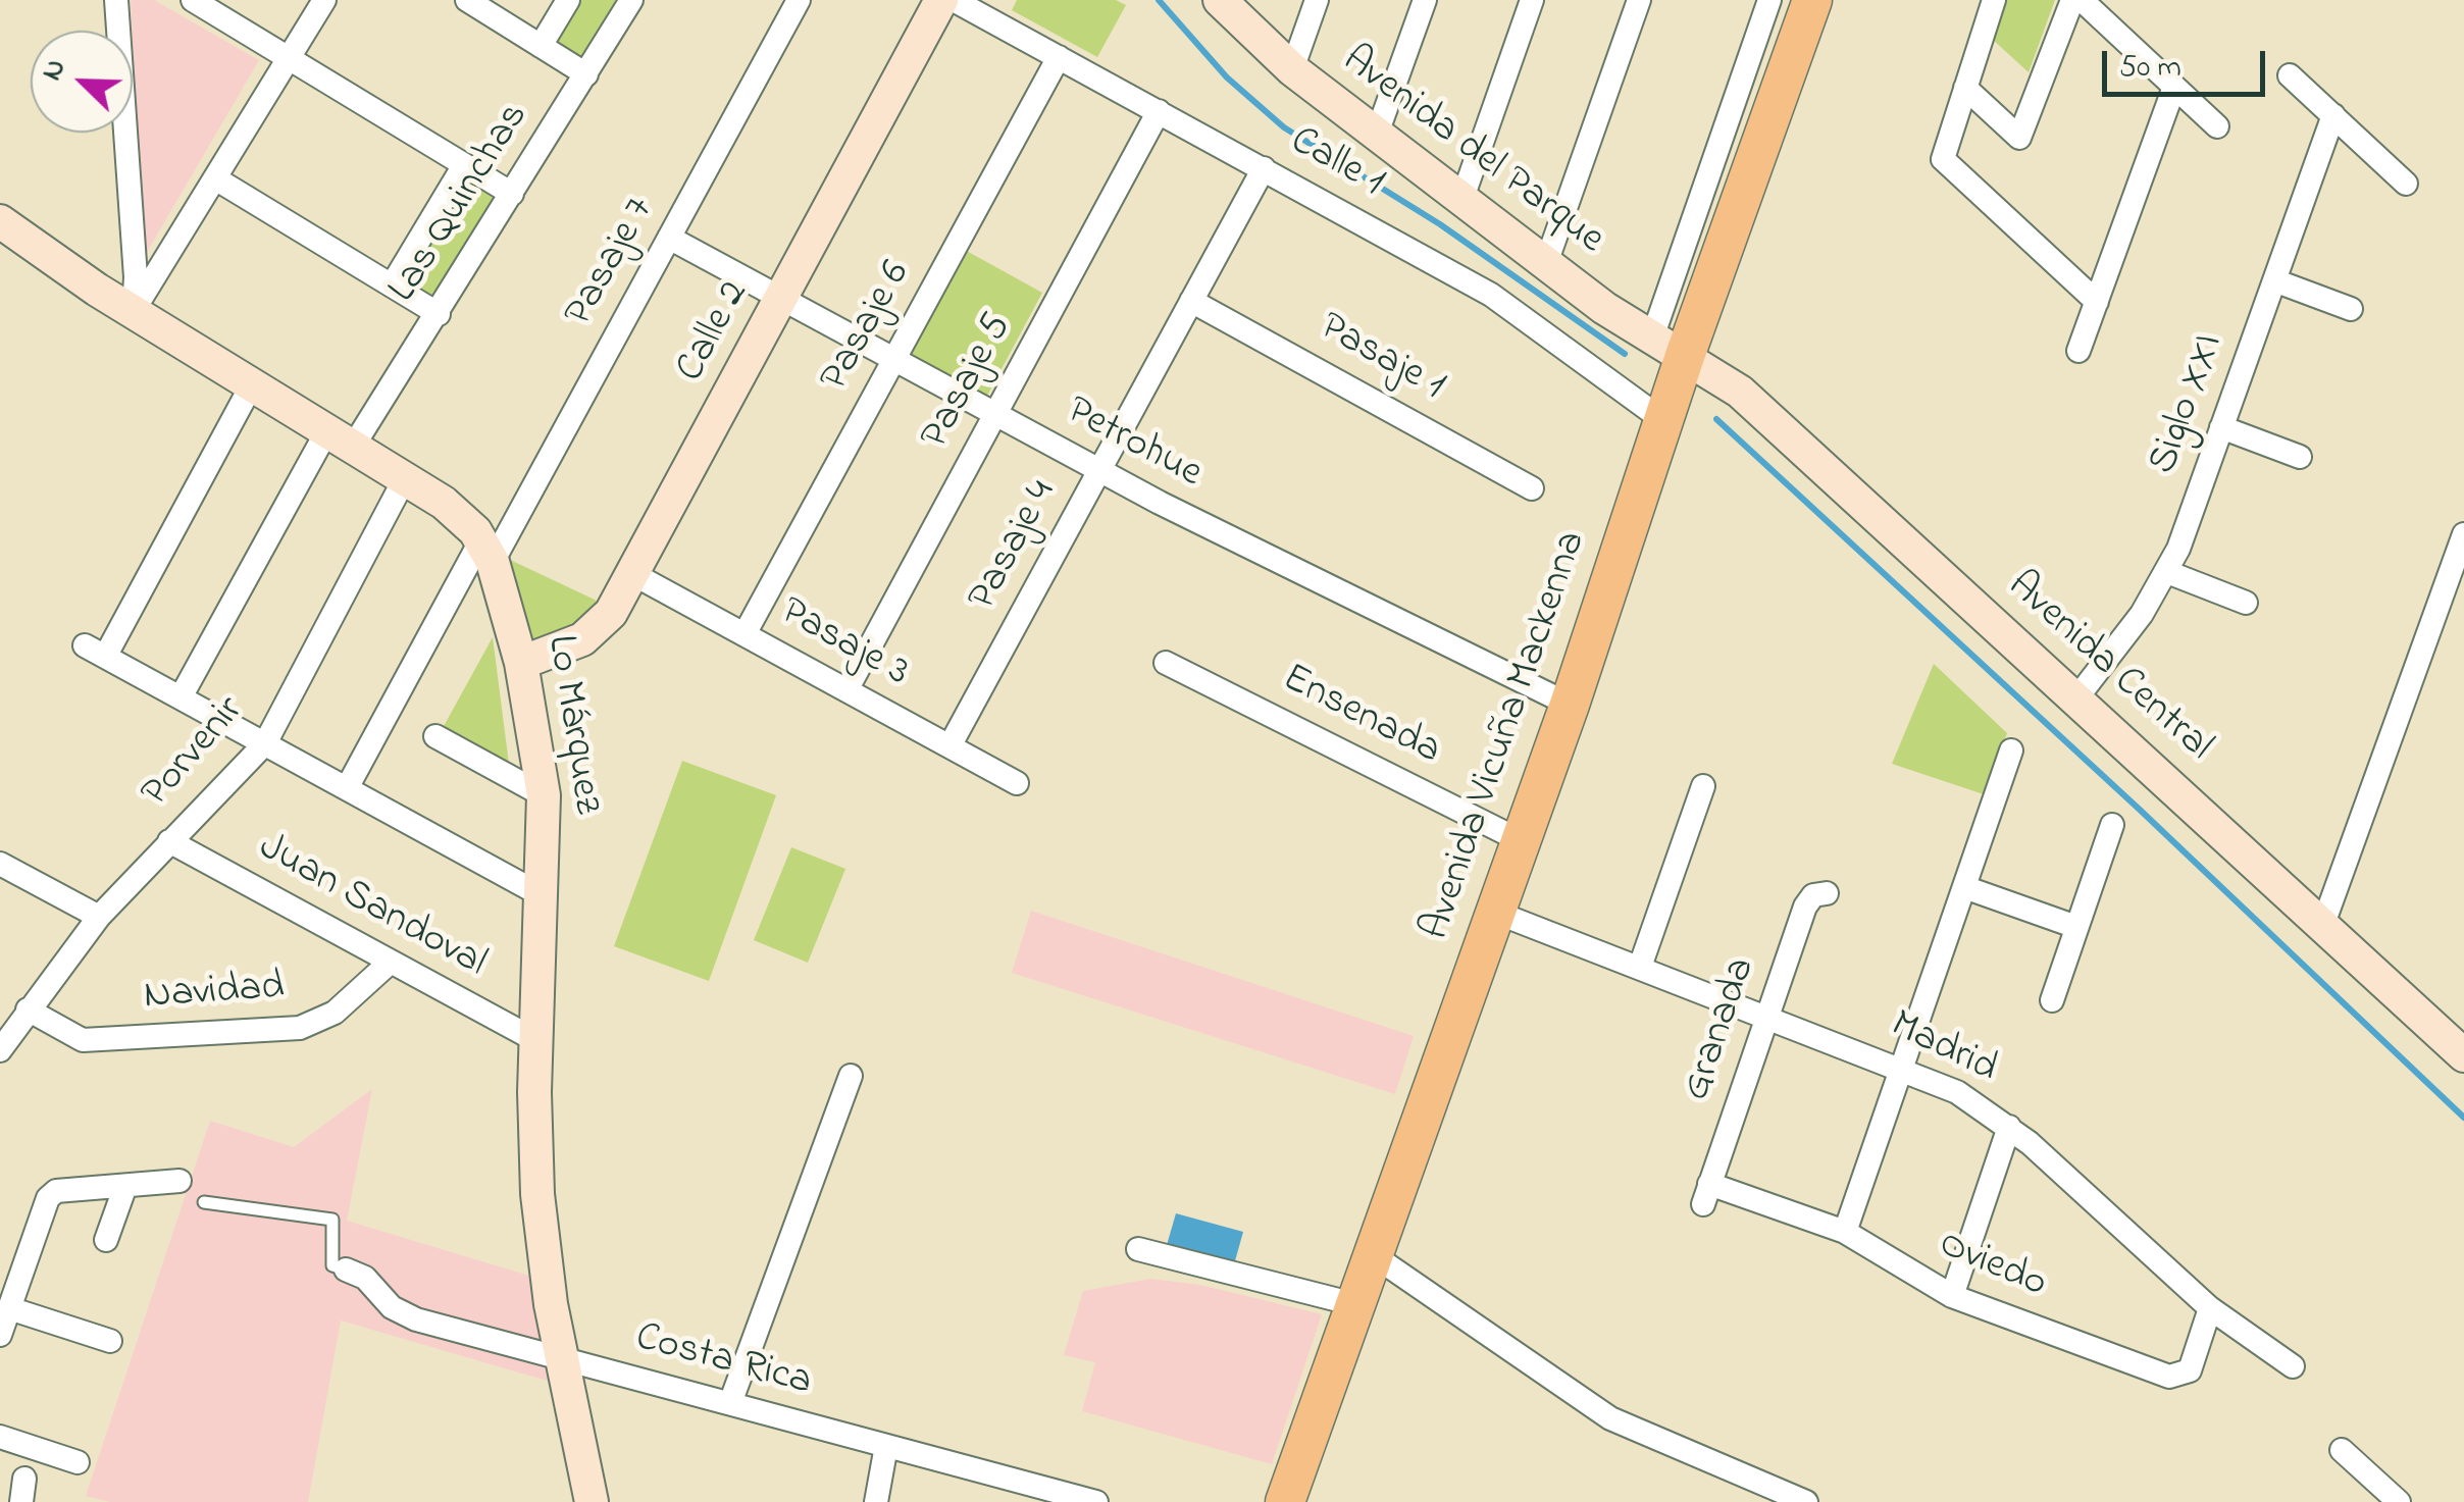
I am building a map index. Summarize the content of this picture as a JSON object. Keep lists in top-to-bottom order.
{
  "streets": {
    "main road": ["Avenida Vicuña Mackenna"],
    "street": [
      "Avenida del Parque",
      "Calle 1",
      "Las Quinchas",
      "Pasaje 7",
      "Pasaje 6",
      "Calle 2",
      "Pasaje 1",
      "Pasaje 5",
      "Siglo XXI",
      "Petrohue",
      "Pasaje 4",
      "Pasaje 3",
      "Avenida Central",
      "Ensenada",
      "Lo Márquez",
      "Porvenir",
      "Juan Sandoval",
      "Navidad",
      "Granada",
      "Madrid",
      "Oviedo",
      "Costa Rica"
    ]
  },
  "crossings": [
    ["Avenida del Parque", "Avenida Central"],
    ["Avenida del Parque", "Avenida Vicuña Mackenna"],
    ["Calle 1", "Pasaje 6"],
    ["Calle 1", "Pasaje 5"],
    ["Calle 1", "Pasaje 4"],
    ["Calle 1", "Avenida Vicuña Mackenna"],
    ["Pasaje 7", "Petrohue"],
    ["Pasaje 7", "Lo Márquez"],
    ["Pasaje 6", "Petrohue"],
    ["Pasaje 6", "Pasaje 3"],
    ["Calle 2", "Petrohue"],
    ["Calle 2", "Pasaje 3"],
    ["Calle 2", "Lo Márquez"],
    ["Pasaje 1", "Pasaje 4"],
    ["Pasaje 5", "Petrohue"],
    ["Pasaje 5", "Pasaje 3"],
    ["Siglo XXI", "Avenida Central"],
    ["Petrohue", "Pasaje 4"],
    ["Petrohue", "Avenida Vicuña Mackenna"],
    ["Pasaje 4", "Pasaje 3"],
    ["Avenida Central", "Avenida Vicuña Mackenna"],
    ["Ensenada", "Avenida Vicuña Mackenna"],
    ["Lo Márquez", "Juan Sandoval"],
    ["Lo Márquez", "Costa Rica"],
    ["Avenida Vicuña Mackenna", "Madrid"],
    ["Porvenir", "Juan Sandoval"],
    ["Porvenir", "Navidad"],
    ["Juan Sandoval", "Navidad"],
    ["Granada", "Madrid"],
    ["Granada", "Oviedo"],
    ["Madrid", "Oviedo"]
  ],
  "scale_bar": "50 m",
  "north": "top left"
}
